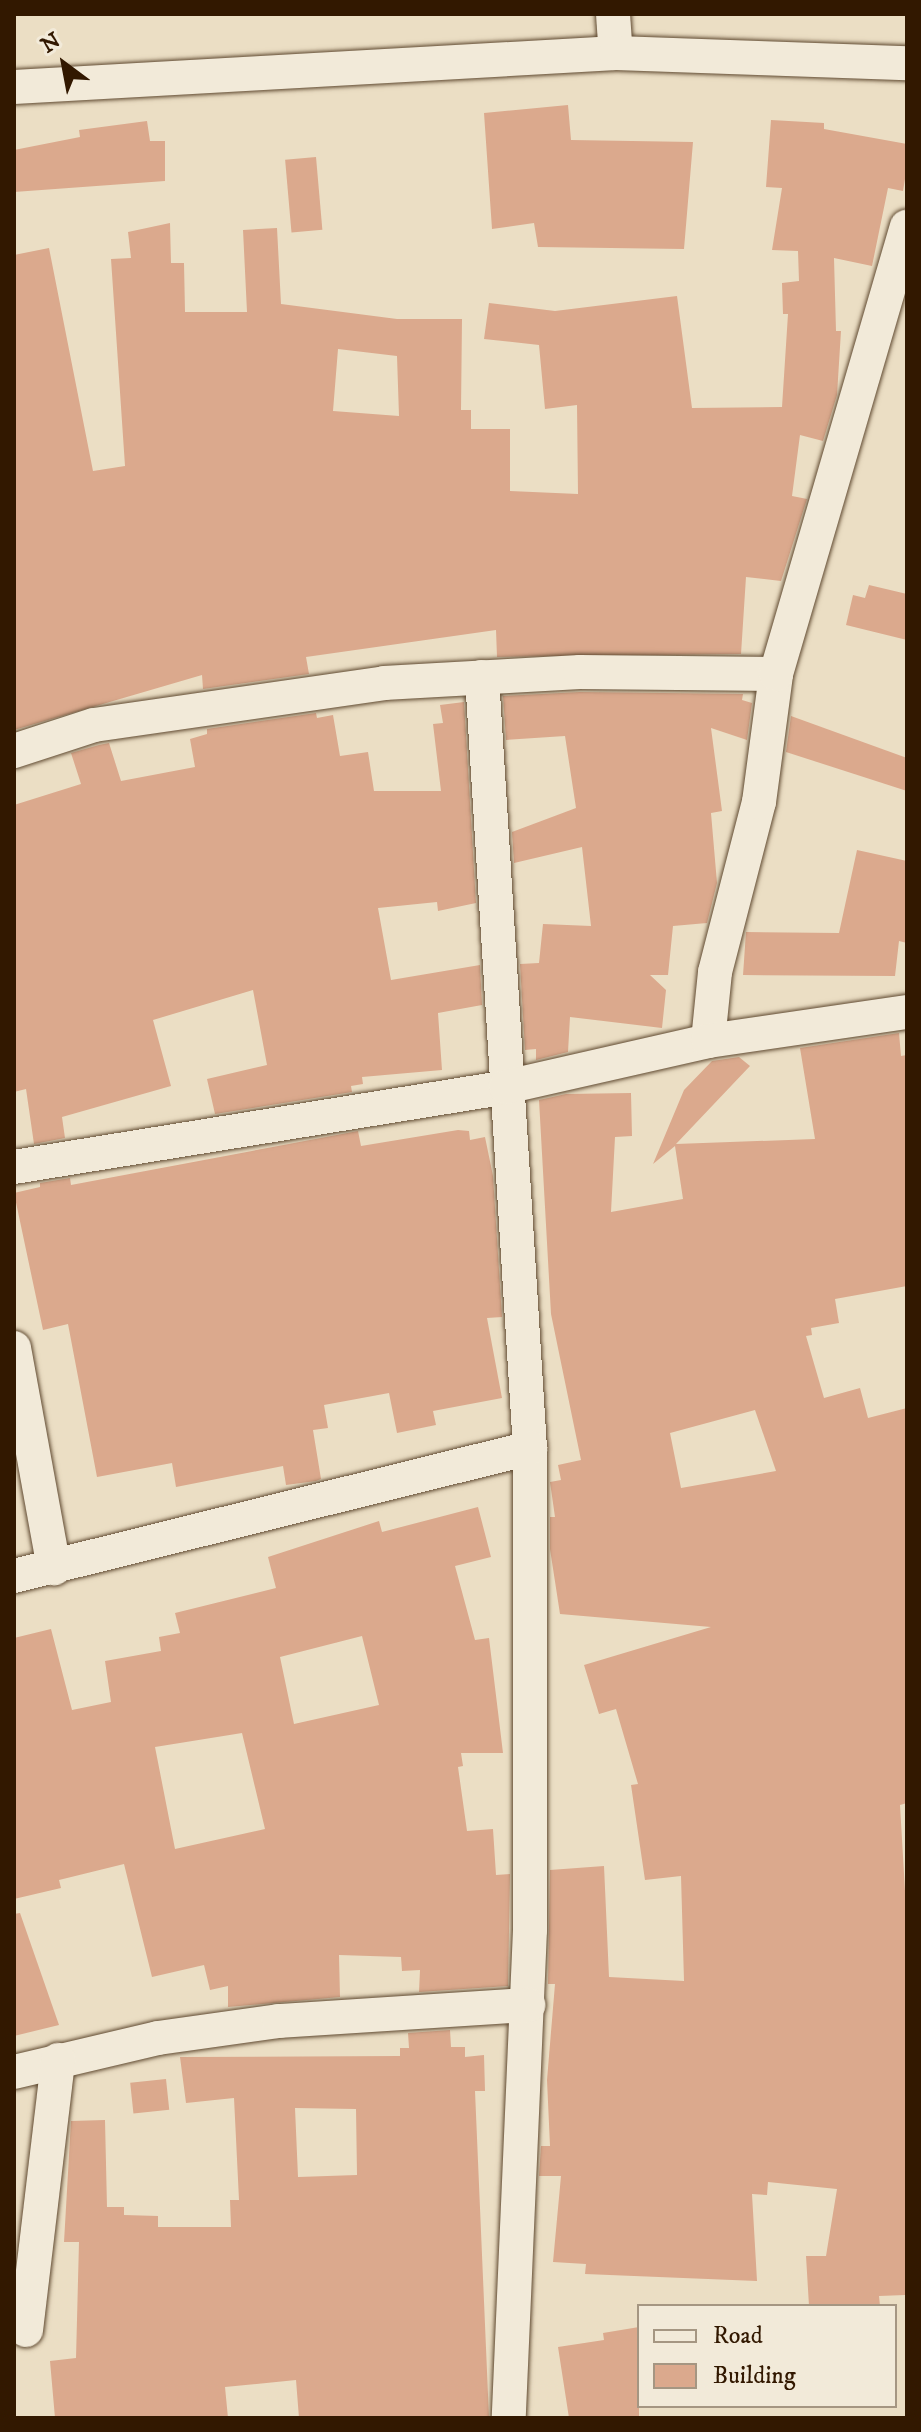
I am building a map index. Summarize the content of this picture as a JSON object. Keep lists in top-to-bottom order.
{
  "legend": ["Road", "Building"],
  "north": "top left"
}
